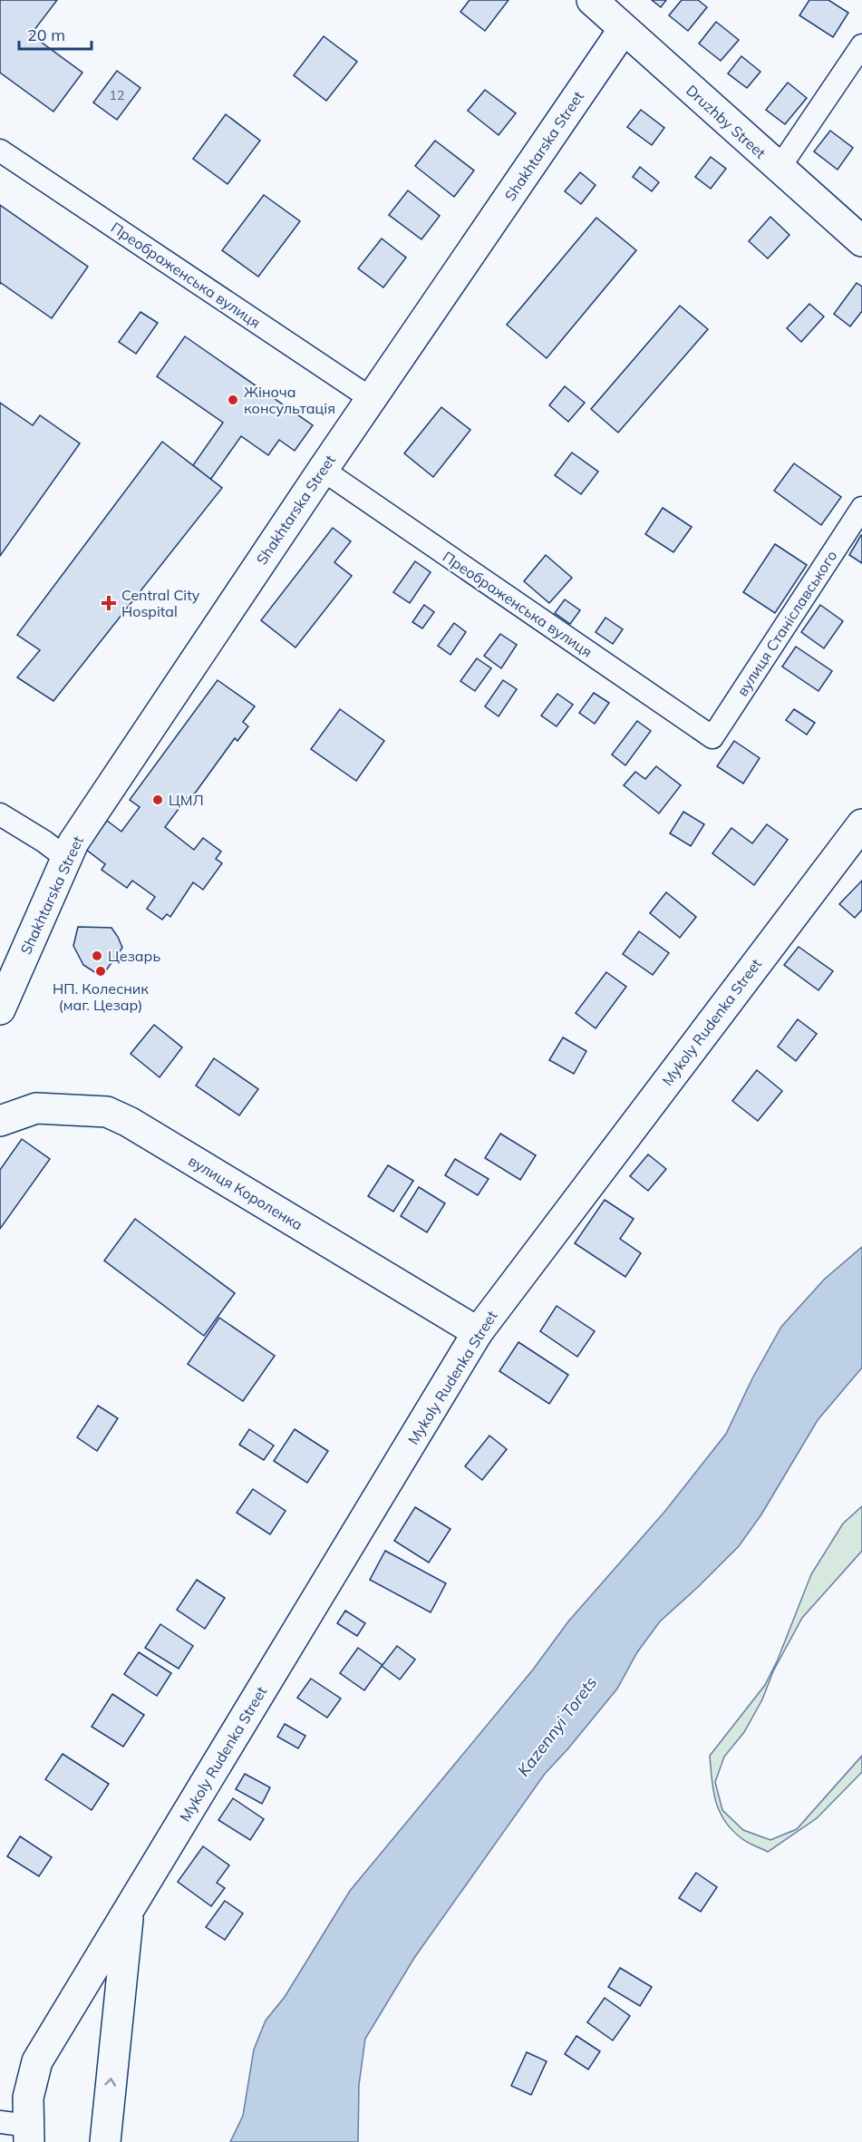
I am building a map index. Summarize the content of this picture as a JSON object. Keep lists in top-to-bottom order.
{
  "streets": {
    "street": [
      "Druzhby Street",
      "Shakhtarska Street",
      "Преображенська вулиця",
      "вулиця Станіславського",
      "Mykoly Rudenka Street",
      "вулиця Короленка"
    ]
  },
  "crossings": [
    ["Druzhby Street", "Shakhtarska Street"],
    ["Shakhtarska Street", "Преображенська вулиця"],
    ["Преображенська вулиця", "вулиця Станіславського"],
    ["Mykoly Rudenka Street", "вулиця Короленка"]
  ],
  "water": ["Kazennyi Torets"],
  "places": {
    "other": [
      "Жіноча консультація",
      "ЦМЛ",
      "Цезарь",
      "НП. Колесник (маг. Цезар)"
    ],
    "health": ["Central City Hospital"]
  },
  "house_numbers": ["12"],
  "scale_bar": "20 m"
}
